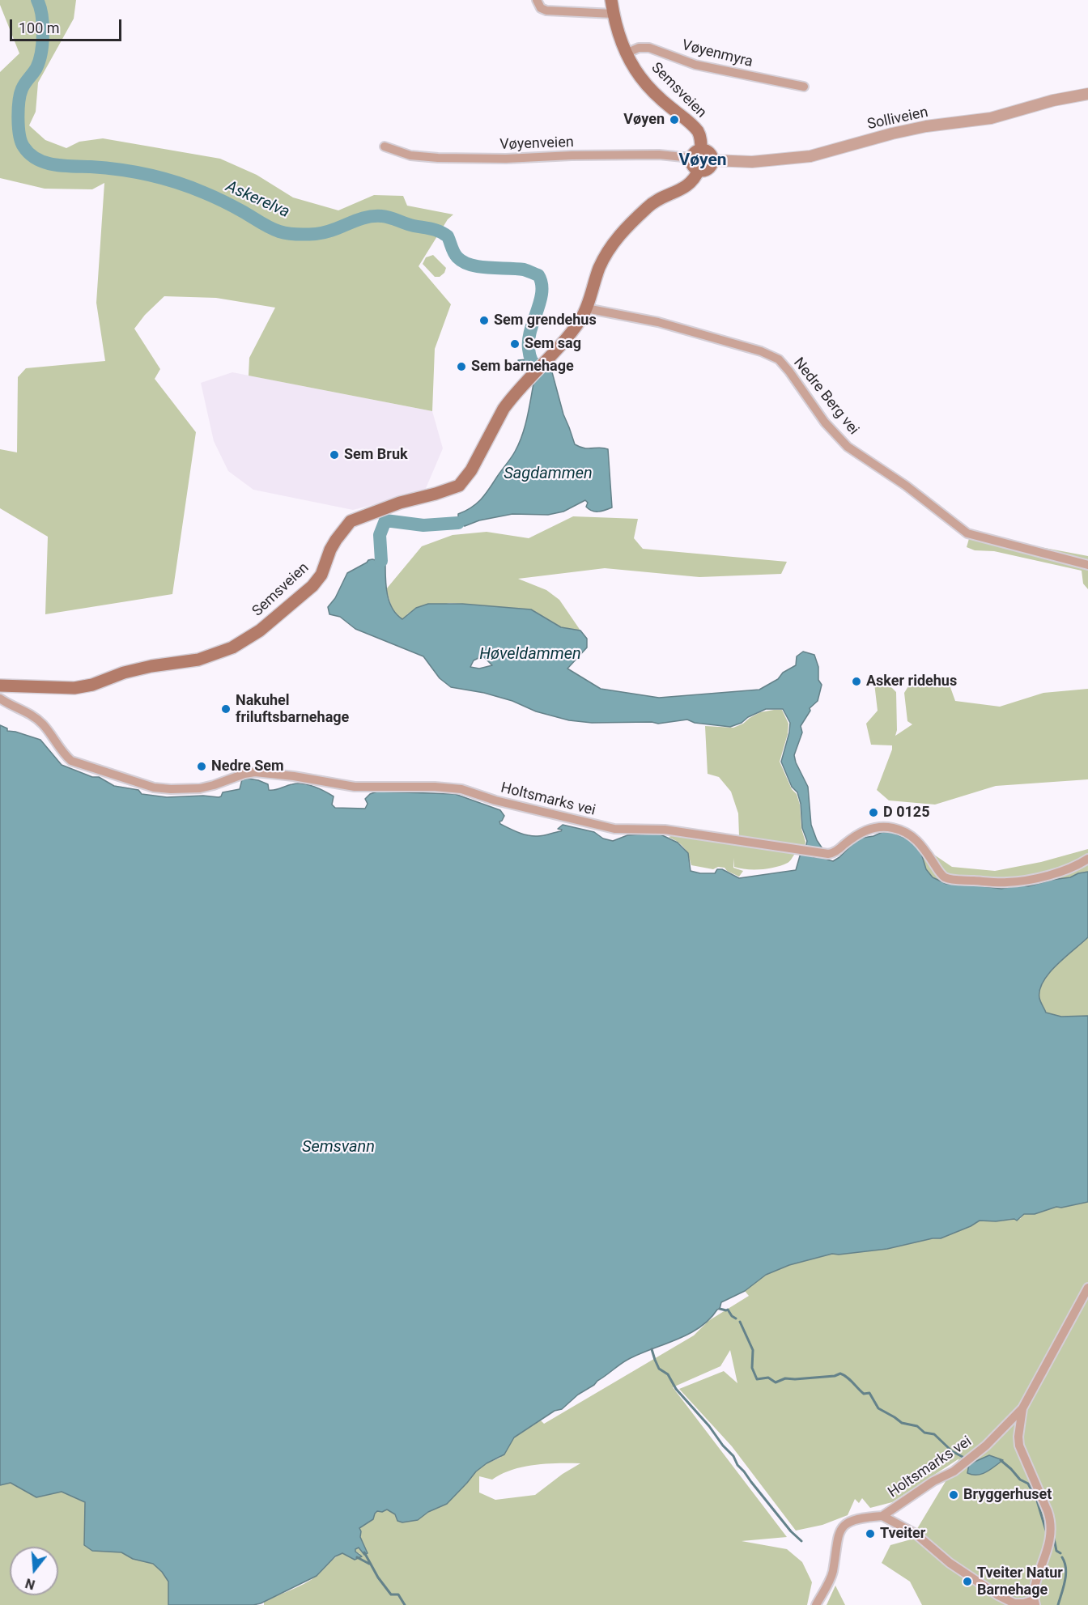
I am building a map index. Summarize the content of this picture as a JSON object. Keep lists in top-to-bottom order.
{
  "streets": {
    "main road": ["Semsveien"],
    "street": [
      "Vøyenmyra",
      "Solliveien",
      "Vøyenveien",
      "Nedre Berg vei",
      "Holtsmarks vei"
    ]
  },
  "crossings": [
    ["Vøyenmyra", "Semsveien"],
    ["Semsveien", "Solliveien"],
    ["Semsveien", "Vøyenveien"],
    ["Semsveien", "Nedre Berg vei"],
    ["Solliveien", "Vøyenveien"]
  ],
  "districts": ["Vøyen"],
  "water": [
    "Askerelva",
    "Sagdammen",
    "Høveldammen",
    "Semsvann"
  ],
  "places": [
    "Vøyen",
    "Sem grendehus",
    "Sem sag",
    "Sem barnehage",
    "Sem Bruk",
    "Asker ridehus",
    "Nakuhel friluftsbarnehage",
    "Nedre Sem",
    "D 0125",
    "Bryggerhuset",
    "Tveiter",
    "Tveiter Natur Barnehage"
  ],
  "scale_bar": "100 m",
  "north": "bottom"
}
